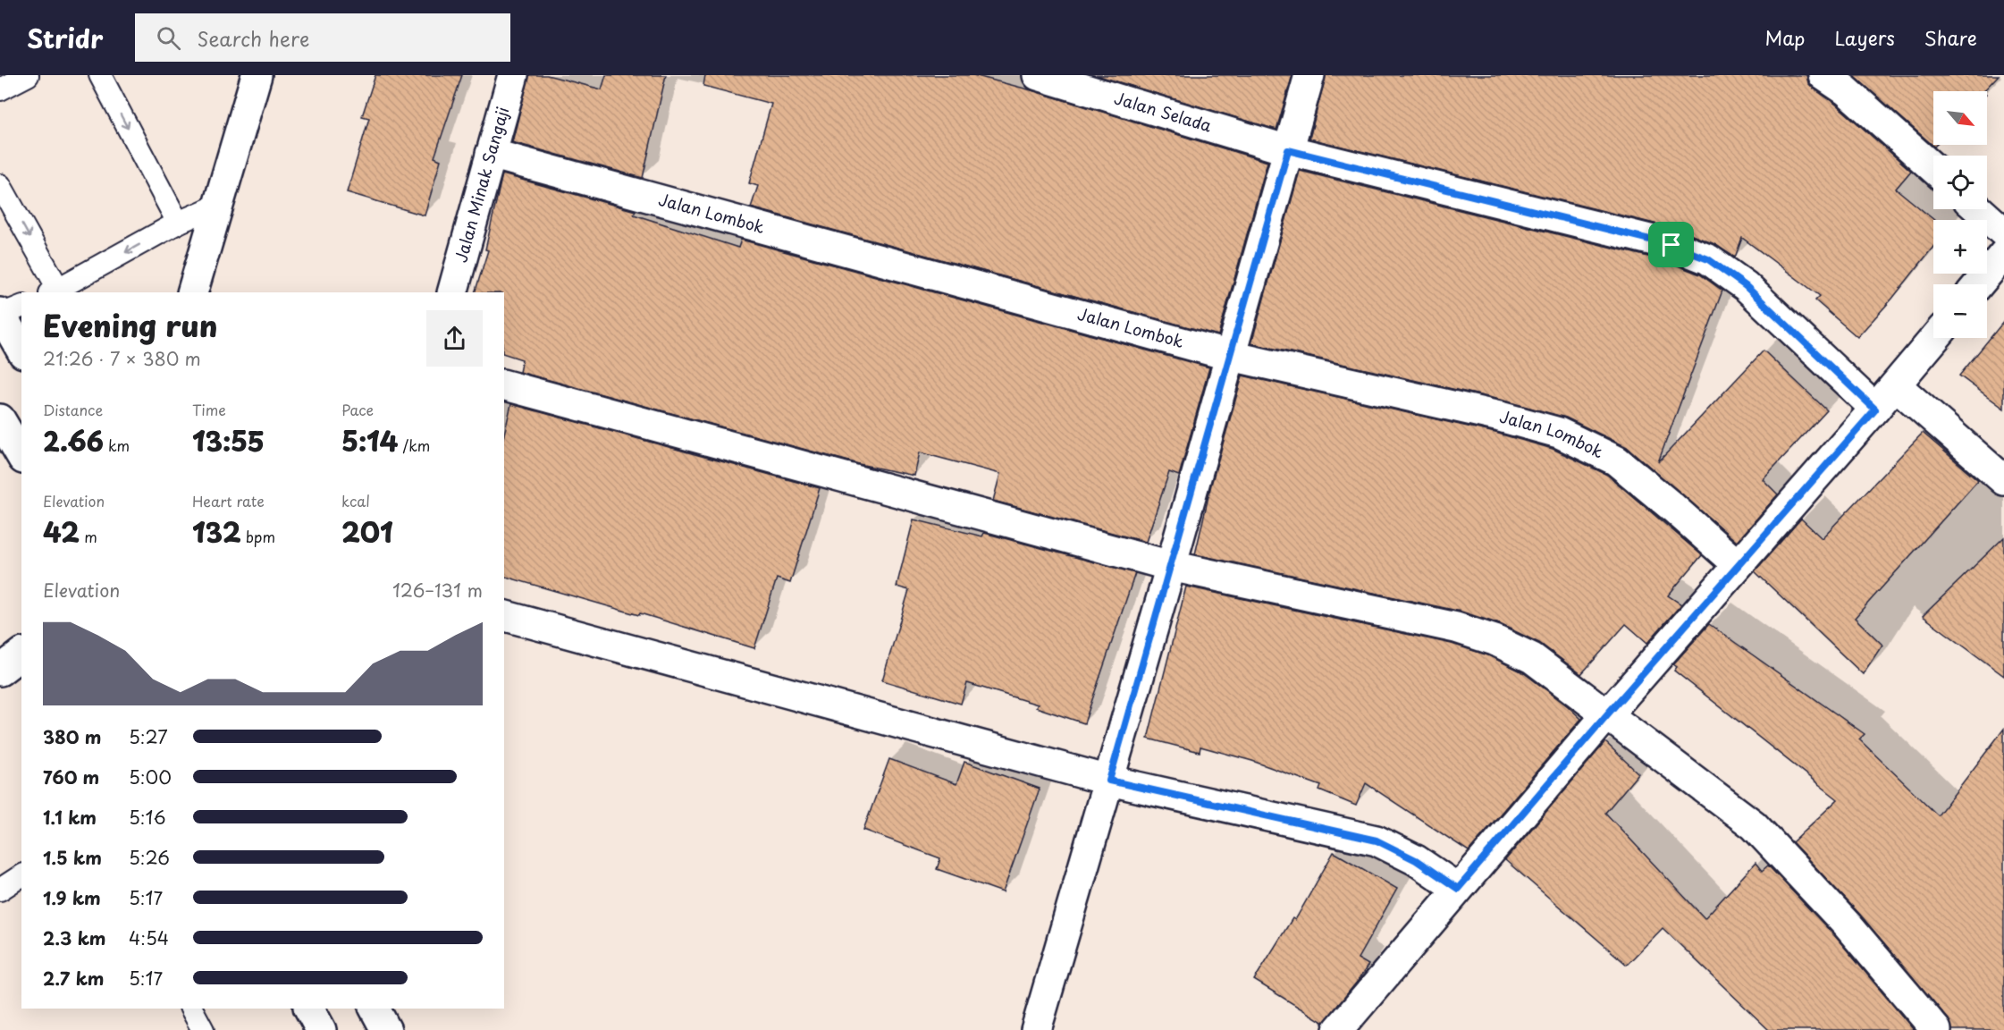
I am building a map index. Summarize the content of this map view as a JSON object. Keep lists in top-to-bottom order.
{
  "streets": {
    "street": ["Jalan Selada", "Jalan Minak Sangaji", "Jalan Lombok"]
  },
  "crossings": [
    ["Jalan Minak Sangaji", "Jalan Lombok"]
  ],
  "north": "bottom right",
  "page": {
    "header": "Stridr",
    "search": "Search here",
    "nav": ["Map", "Layers", "Share"],
    "map_buttons": ["+", "−"],
    "heading": ["Evening run", "21:26 · 7 × 380 m"],
    "stats": [
      ["Distance", "2.66 km"],
      ["Time", "13:55"],
      ["Pace", "5:14 /km"],
      ["Elevation", "42 m"],
      ["Heart rate", "132 bpm"],
      ["kcal", "201"]
    ],
    "chart": ["Elevation", "126–131 m"],
    "list": [
      {
        "name": "380 m",
        "note": "5:27"
      },
      {
        "name": "760 m",
        "note": "5:00"
      },
      {
        "name": "1.1 km",
        "note": "5:16"
      },
      {
        "name": "1.5 km",
        "note": "5:26"
      },
      {
        "name": "1.9 km",
        "note": "5:17"
      },
      {
        "name": "2.3 km",
        "note": "4:54"
      },
      {
        "name": "2.7 km",
        "note": "5:17"
      }
    ]
  }
}
